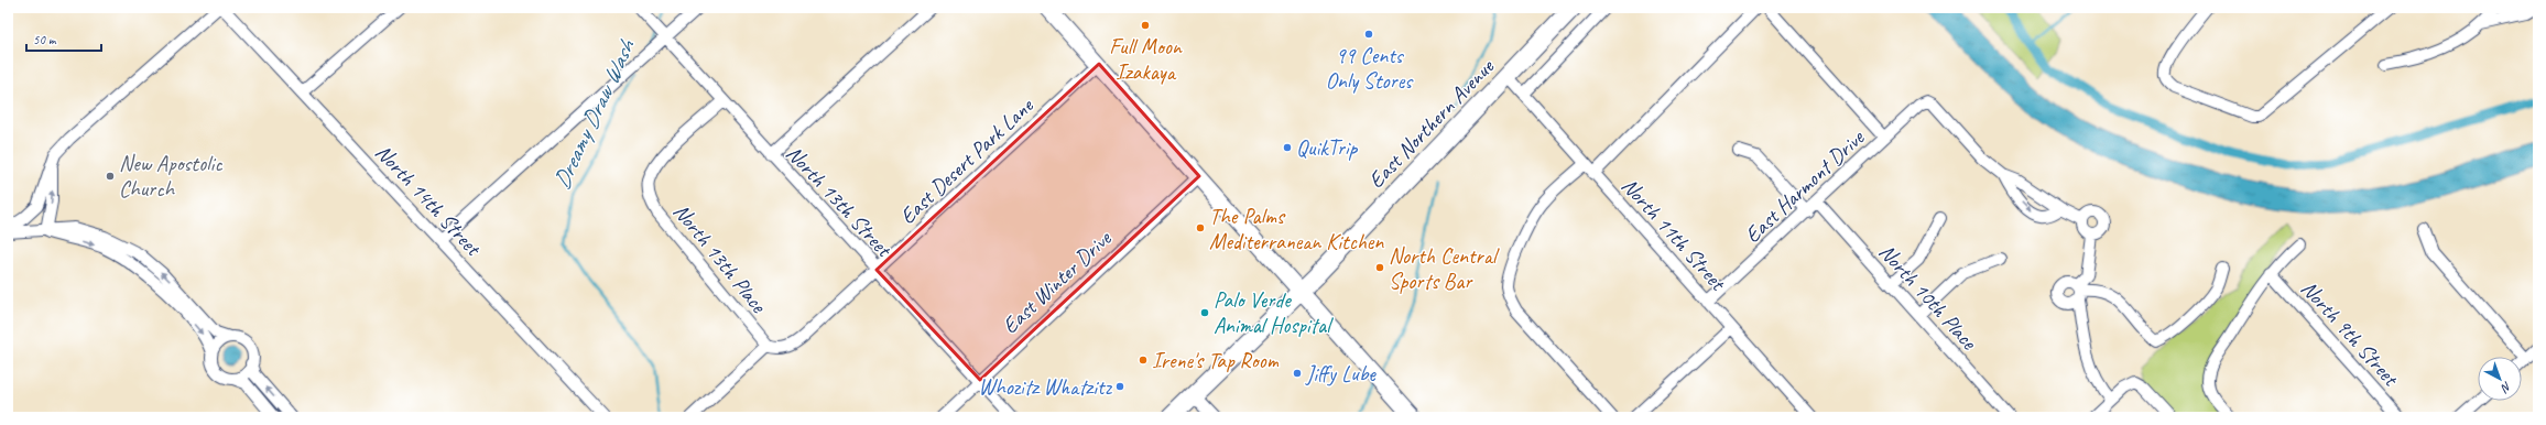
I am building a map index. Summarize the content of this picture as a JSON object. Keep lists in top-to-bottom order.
{
  "streets": {
    "main road": ["East Northern Avenue"],
    "street": [
      "East Desert Park Lane",
      "East Harmont Drive",
      "North 14th Street",
      "North 13th Street",
      "North 11th Street",
      "North 13th Place",
      "East Winter Drive",
      "North 10th Place",
      "North 9th Street"
    ]
  },
  "crossings": [
    ["East Northern Avenue", "North 11th Street"],
    ["East Desert Park Lane", "North 13th Street"],
    ["East Desert Park Lane", "North 13th Place"],
    ["East Harmont Drive", "North 11th Street"],
    ["East Harmont Drive", "North 10th Place"],
    ["North 13th Street", "North 13th Place"],
    ["North 13th Street", "East Winter Drive"]
  ],
  "water": ["Dreamy Draw Wash"],
  "places": [
    "Full Moon Izakaya",
    "99 Cents Only Stores",
    "QuikTrip",
    "New Apostolic Church",
    "The Palms Mediterranean Kitchen",
    "North Central Sports Bar",
    "Palo Verde Animal Hospital",
    "Irene's Tap Room",
    "Jiffy Lube",
    "Whozitz Whatzitz"
  ],
  "scale_bar": "50 m",
  "north": "bottom right"
}
